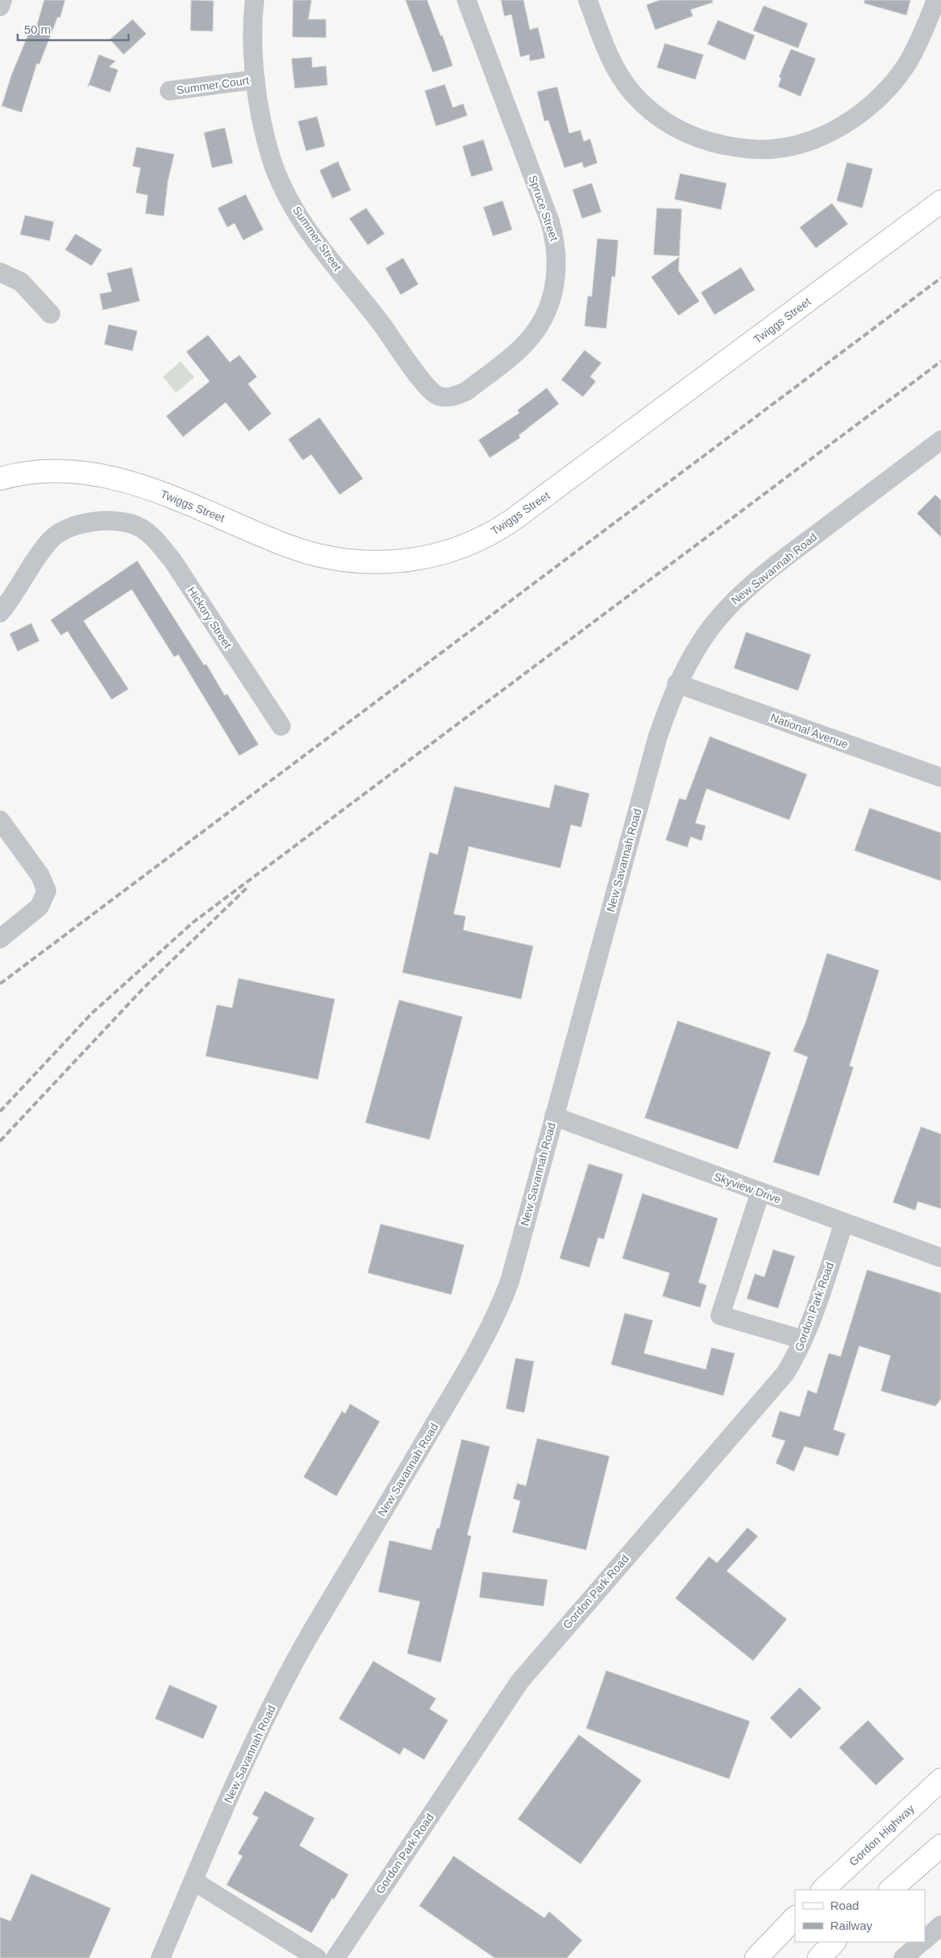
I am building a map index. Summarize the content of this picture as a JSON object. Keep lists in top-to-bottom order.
{
  "streets": {
    "main road": ["Twiggs Street", "Gordon Highway"],
    "street": [
      "Summer Court",
      "Spruce Street",
      "Summer Street",
      "New Savannah Road",
      "Hickory Street",
      "National Avenue",
      "Skyview Drive",
      "Gordon Park Road"
    ]
  },
  "crossings": [
    ["Summer Court", "Summer Street"],
    ["Spruce Street", "Summer Street"],
    ["New Savannah Road", "National Avenue"],
    ["New Savannah Road", "Skyview Drive"],
    ["Skyview Drive", "Gordon Park Road"]
  ],
  "legend": ["Road", "Railway"],
  "scale_bar": "50 m"
}
